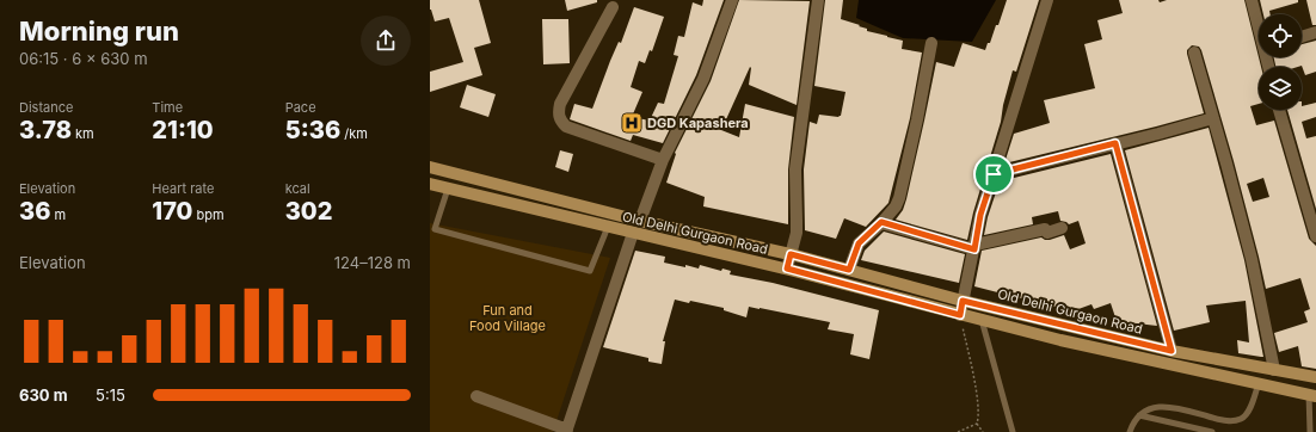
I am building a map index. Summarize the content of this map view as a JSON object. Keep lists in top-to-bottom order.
{
  "streets": {
    "main road": ["Old Delhi Gurgaon Road"]
  },
  "parks": ["Fun and Food Village"],
  "places": {
    "hospital": ["DGD Kapashera"]
  },
  "page": {
    "heading": ["Morning run", "06:15 · 6 × 630 m"],
    "stats": [
      ["Distance", "3.78 km"],
      ["Time", "21:10"],
      ["Pace", "5:36 /km"],
      ["Elevation", "36 m"],
      ["Heart rate", "170 bpm"],
      ["kcal", "302"]
    ],
    "chart": ["Elevation", "124–128 m"],
    "list": [
      {
        "name": "630 m",
        "note": "5:15"
      }
    ]
  }
}
